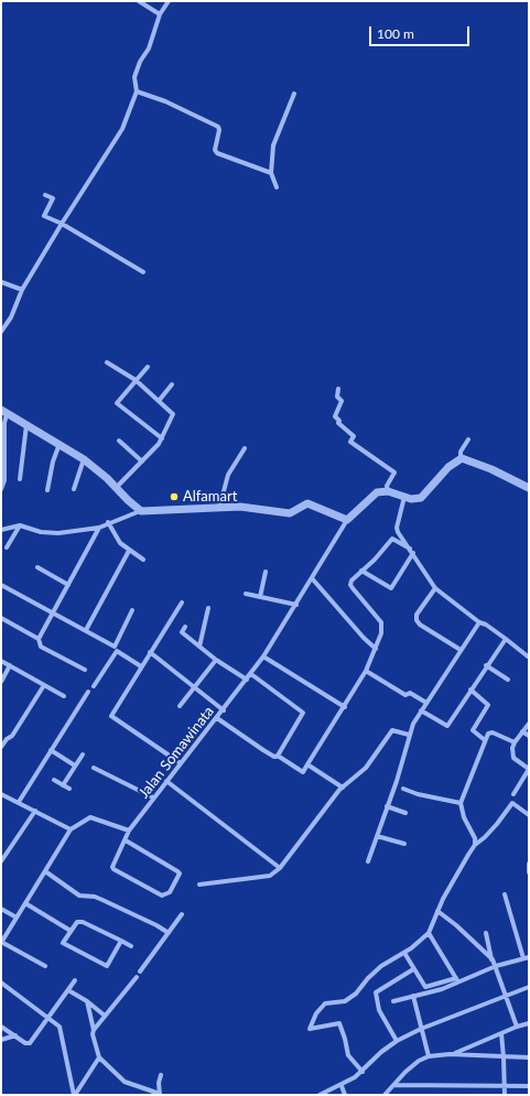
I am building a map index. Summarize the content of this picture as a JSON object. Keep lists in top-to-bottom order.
{
  "streets": {
    "street": ["Jalan Somawinata"]
  },
  "places": ["Alfamart"],
  "scale_bar": "100 m"
}
